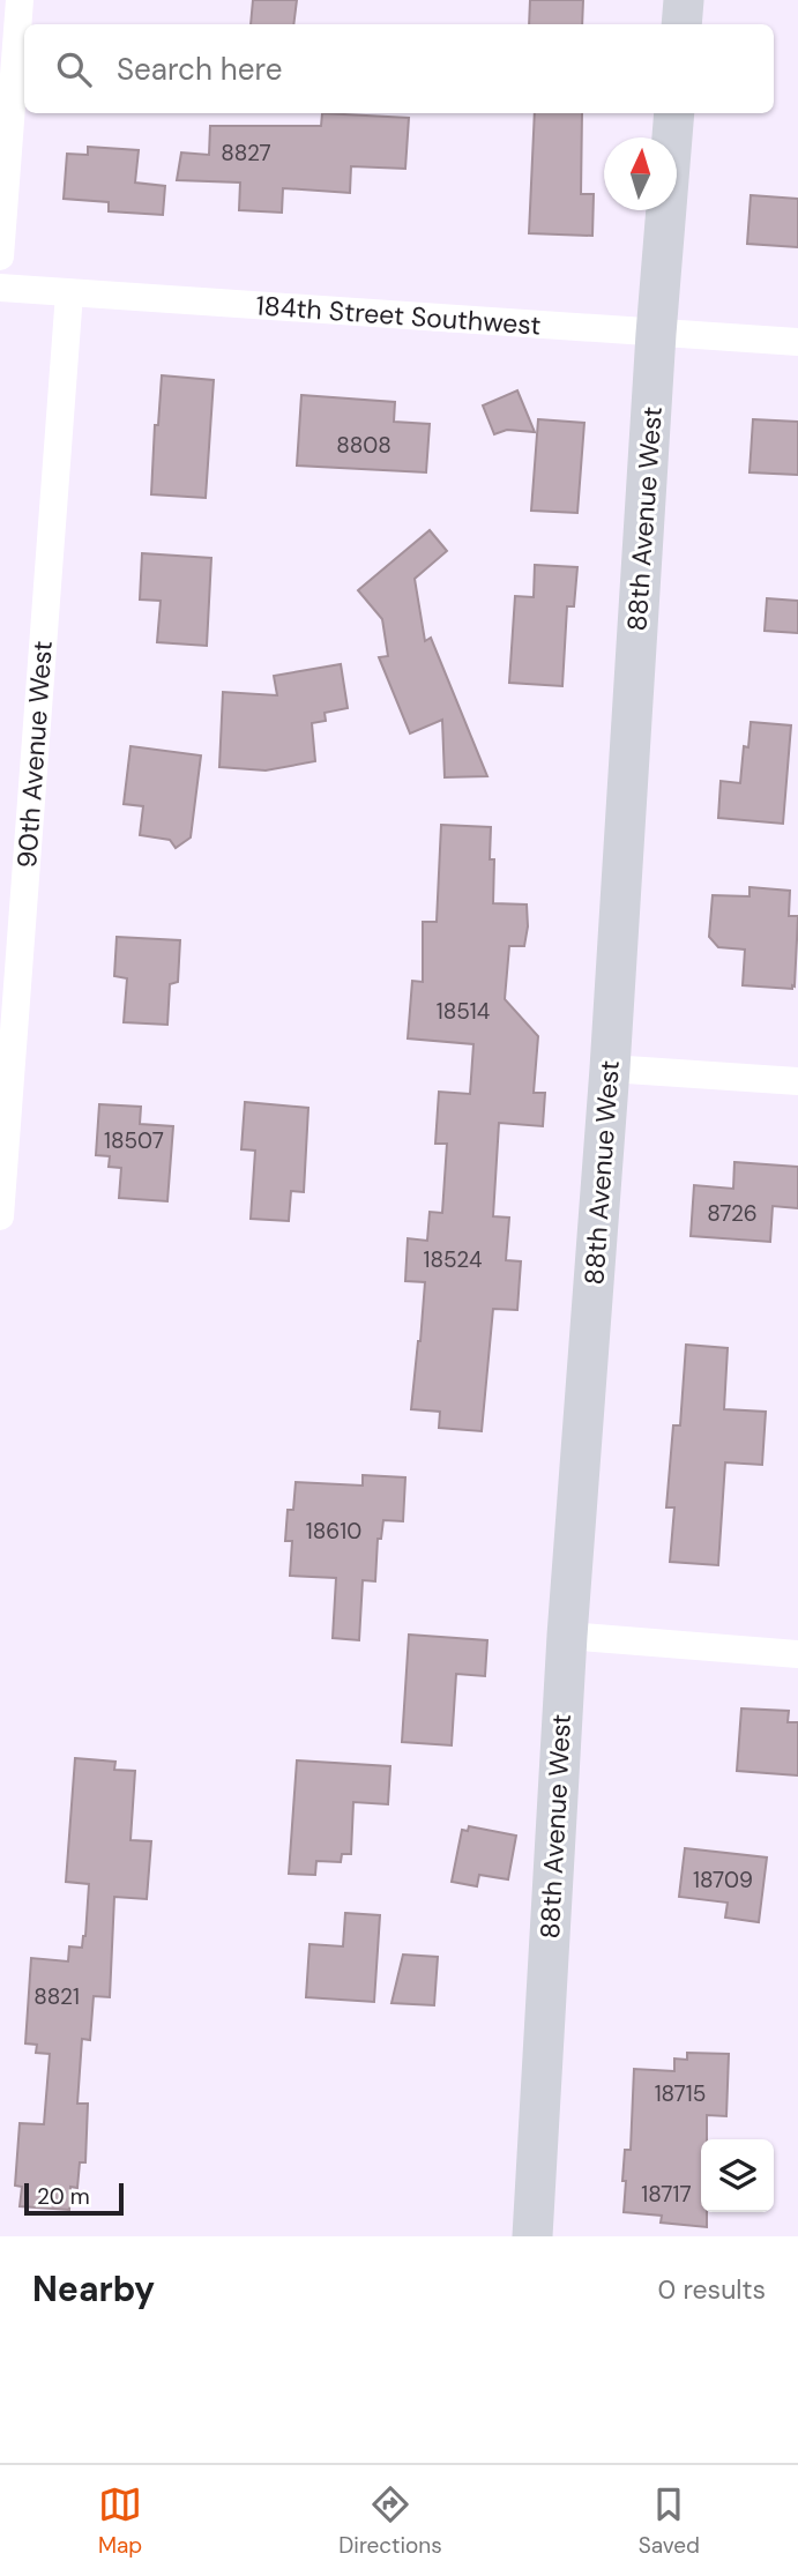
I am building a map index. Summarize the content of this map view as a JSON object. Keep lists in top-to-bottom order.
{
  "streets": {
    "street": ["184th Street Southwest", "88th Avenue West", "90th Avenue West"]
  },
  "crossings": [
    ["184th Street Southwest", "88th Avenue West"],
    ["184th Street Southwest", "90th Avenue West"]
  ],
  "house_numbers": [
    "8827",
    "8808",
    "18514",
    "18507",
    "8726",
    "18524",
    "18610",
    "18709",
    "8821",
    "18715",
    "18717"
  ],
  "scale_bar": "20 m",
  "north": "top",
  "page": {
    "search": "Search here",
    "scale": "20 m",
    "heading": ["Nearby", "0 results"],
    "nav": ["Map", "Directions", "Saved"]
  }
}
